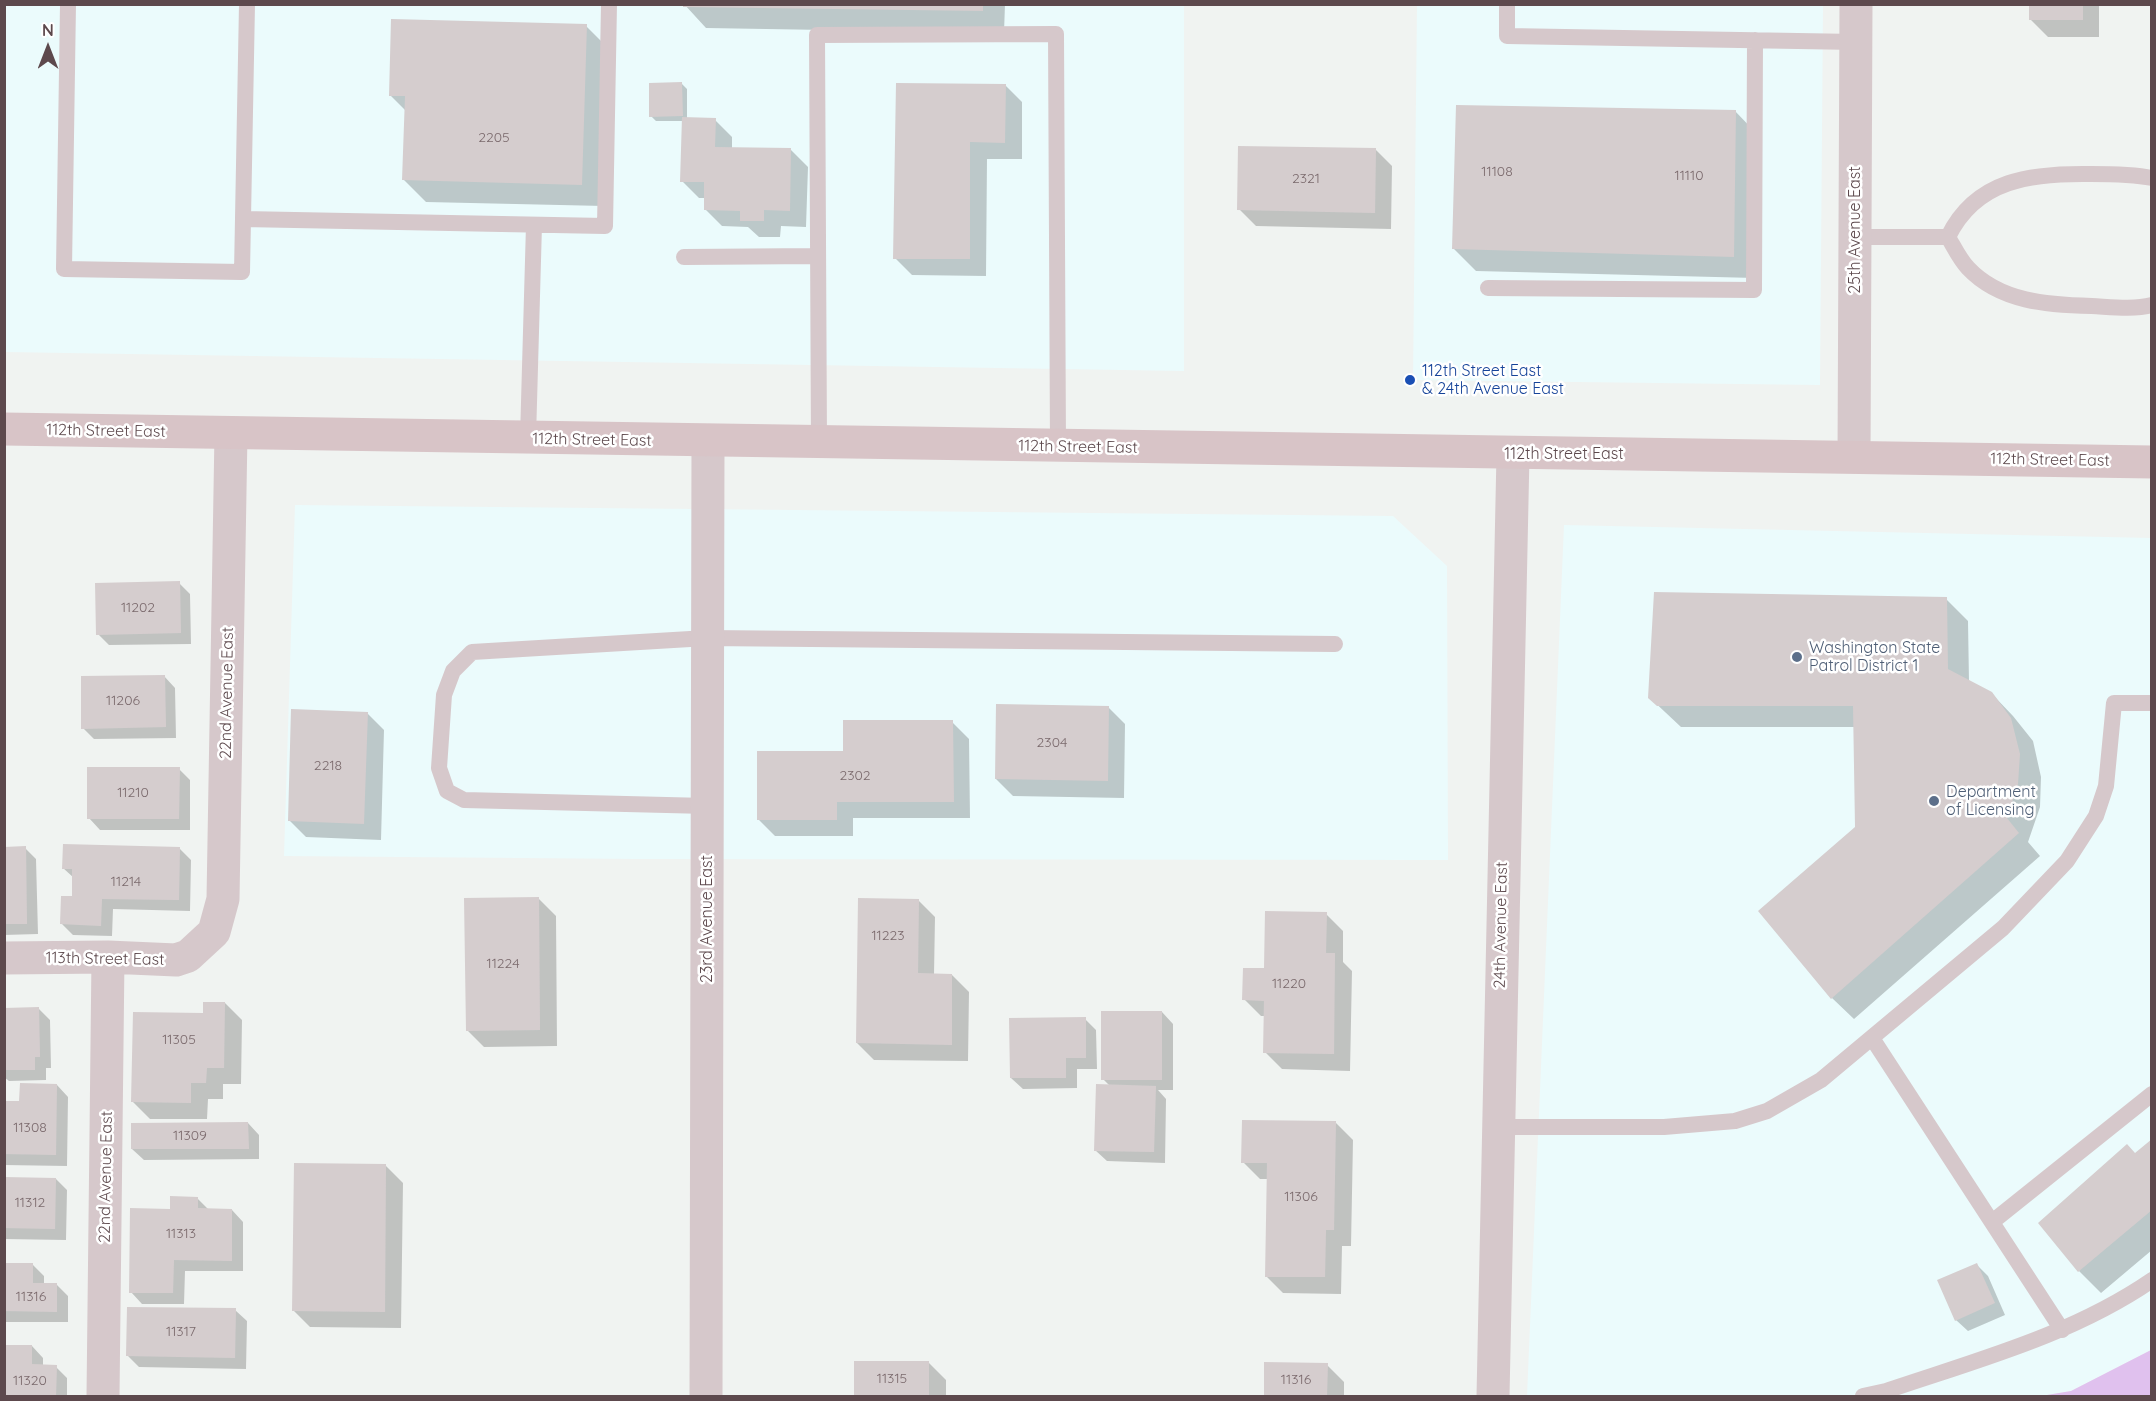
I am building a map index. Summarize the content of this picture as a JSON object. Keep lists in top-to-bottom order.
{
  "streets": {
    "main road": ["112th Street East"],
    "street": [
      "25th Avenue East",
      "22nd Avenue East",
      "23rd Avenue East",
      "24th Avenue East",
      "113th Street East"
    ]
  },
  "crossings": [
    ["25th Avenue East", "112th Street East"],
    ["112th Street East", "22nd Avenue East"],
    ["112th Street East", "23rd Avenue East"],
    ["112th Street East", "24th Avenue East"],
    ["22nd Avenue East", "113th Street East"]
  ],
  "places": ["112th Street East & 24th Avenue East", "Washington State Patrol District 1", "Department of Licensing"],
  "house_numbers": [
    "2205",
    "11108",
    "11110",
    "2321",
    "11202",
    "11206",
    "2304",
    "2218",
    "2302",
    "11210",
    "11214",
    "11223",
    "11224",
    "11220",
    "11305",
    "11308",
    "11309",
    "11306",
    "11312",
    "11313",
    "11316",
    "11317",
    "11315",
    "11316",
    "11320"
  ],
  "north": "top"
}
